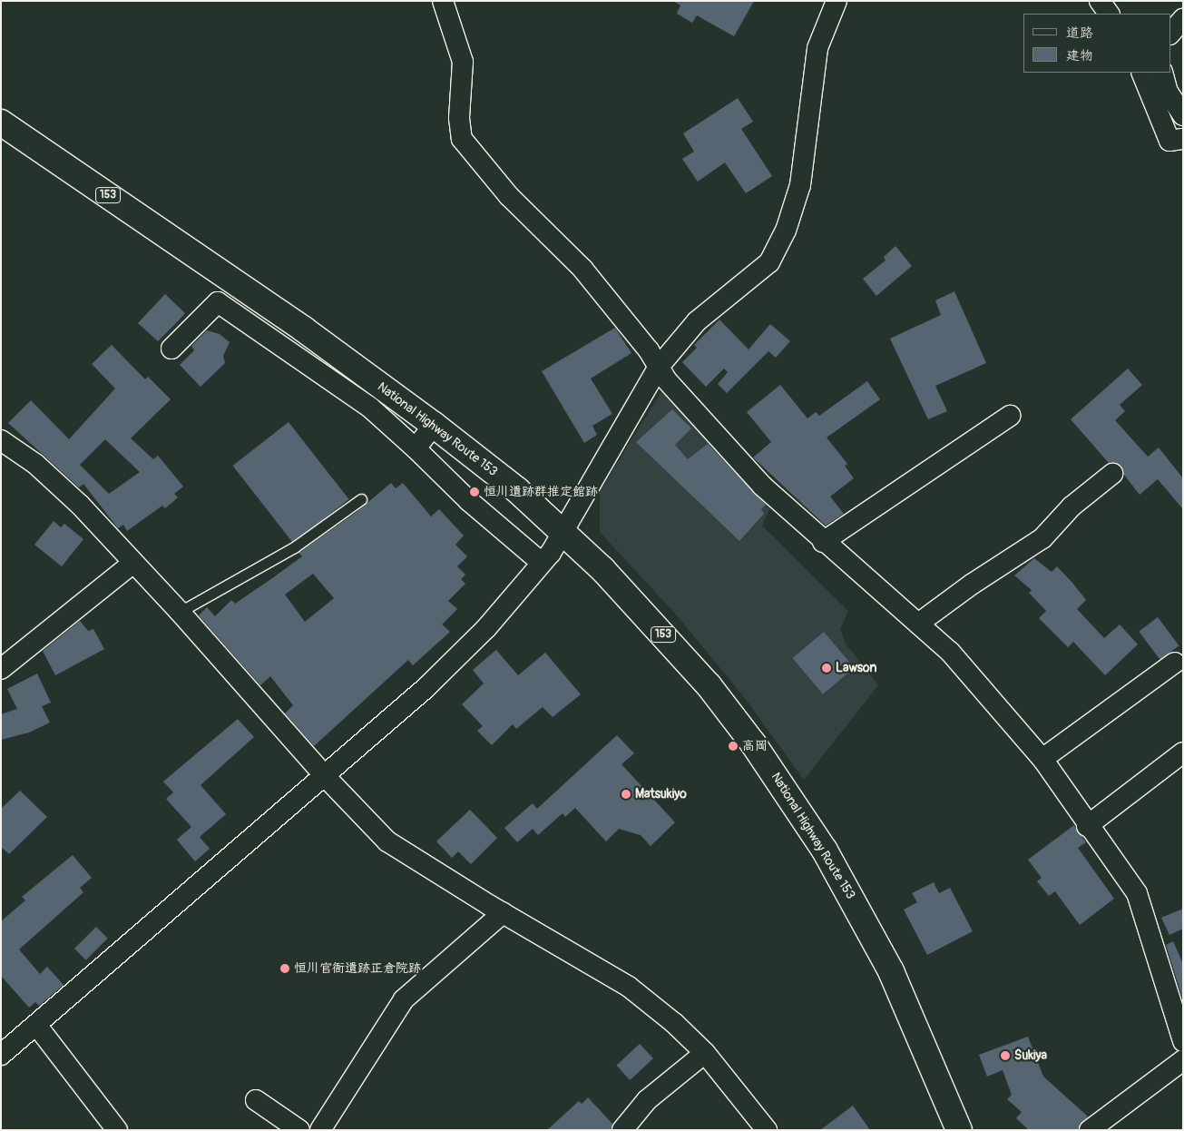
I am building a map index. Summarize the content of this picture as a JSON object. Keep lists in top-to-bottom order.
{
  "streets": {
    "highway": ["153", "National Highway Route 153"]
  },
  "places": [
    "恒川遺跡群推定館跡",
    "Lawson",
    "高岡",
    "Matsukiyo",
    "恒川官衙遺跡正倉院跡",
    "Sukiya"
  ],
  "legend": ["道路", "建物"]
}
